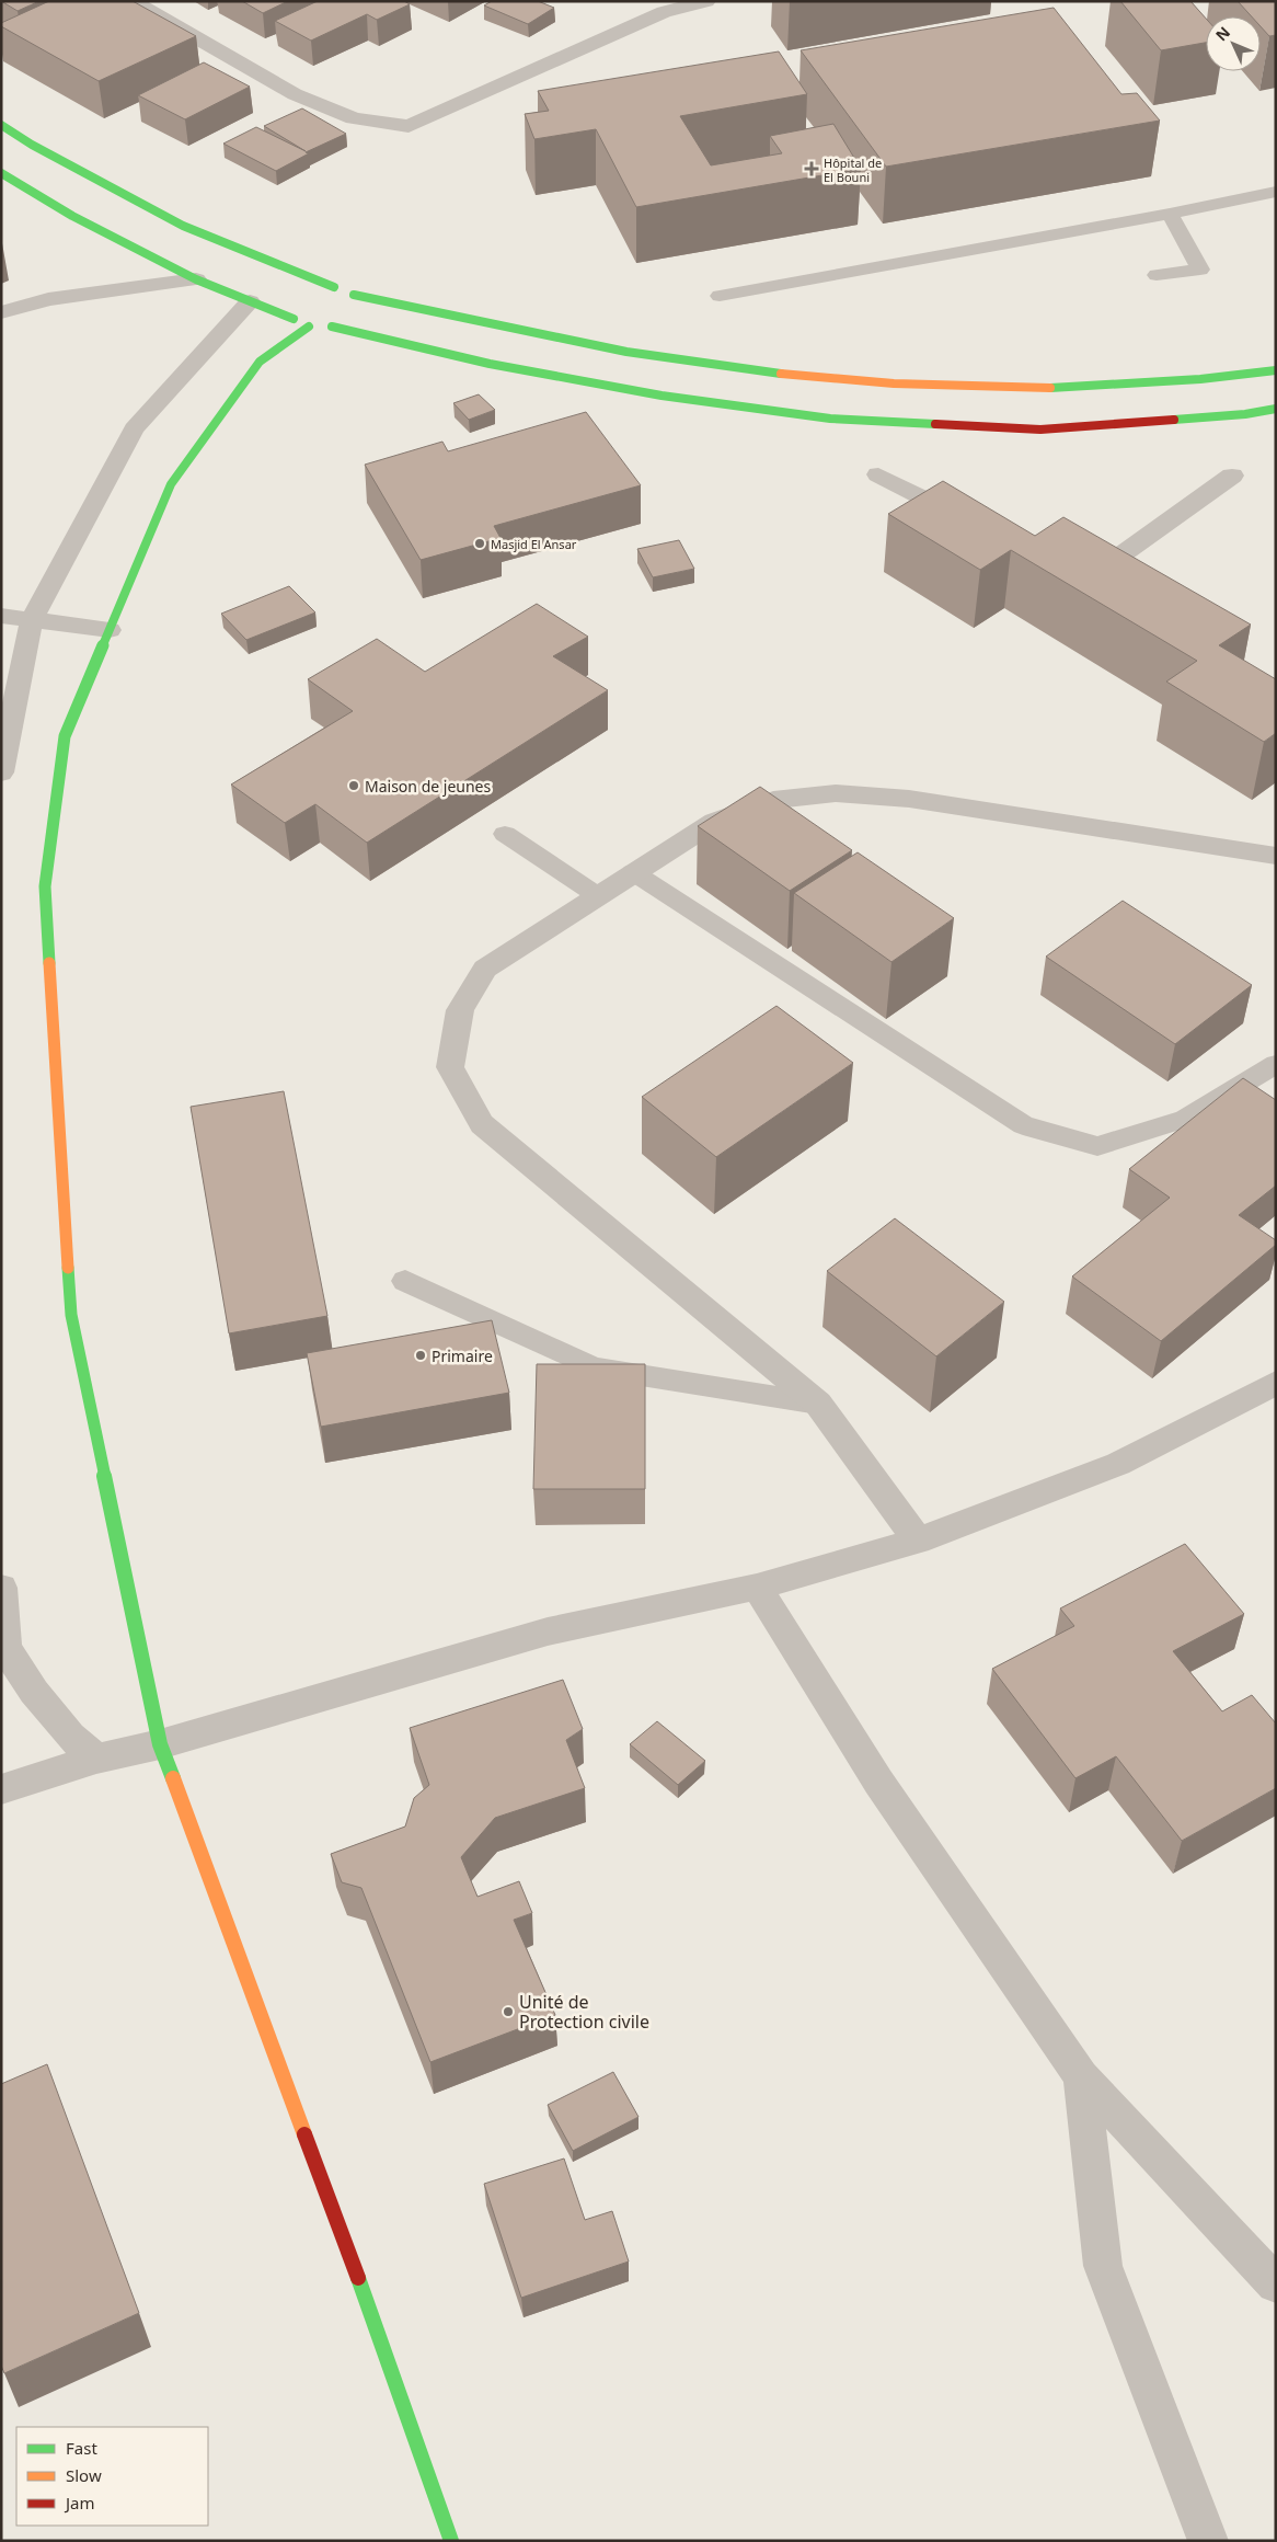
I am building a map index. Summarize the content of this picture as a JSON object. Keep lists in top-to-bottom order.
{
  "places": {
    "health": ["Hôpital de El Bouni"],
    "other": [
      "Masjid El Ansar",
      "Maison de jeunes",
      "Primaire",
      "Unité de Protection civile"
    ]
  },
  "legend": ["Fast", "Slow", "Jam"],
  "north": "top left"
}
